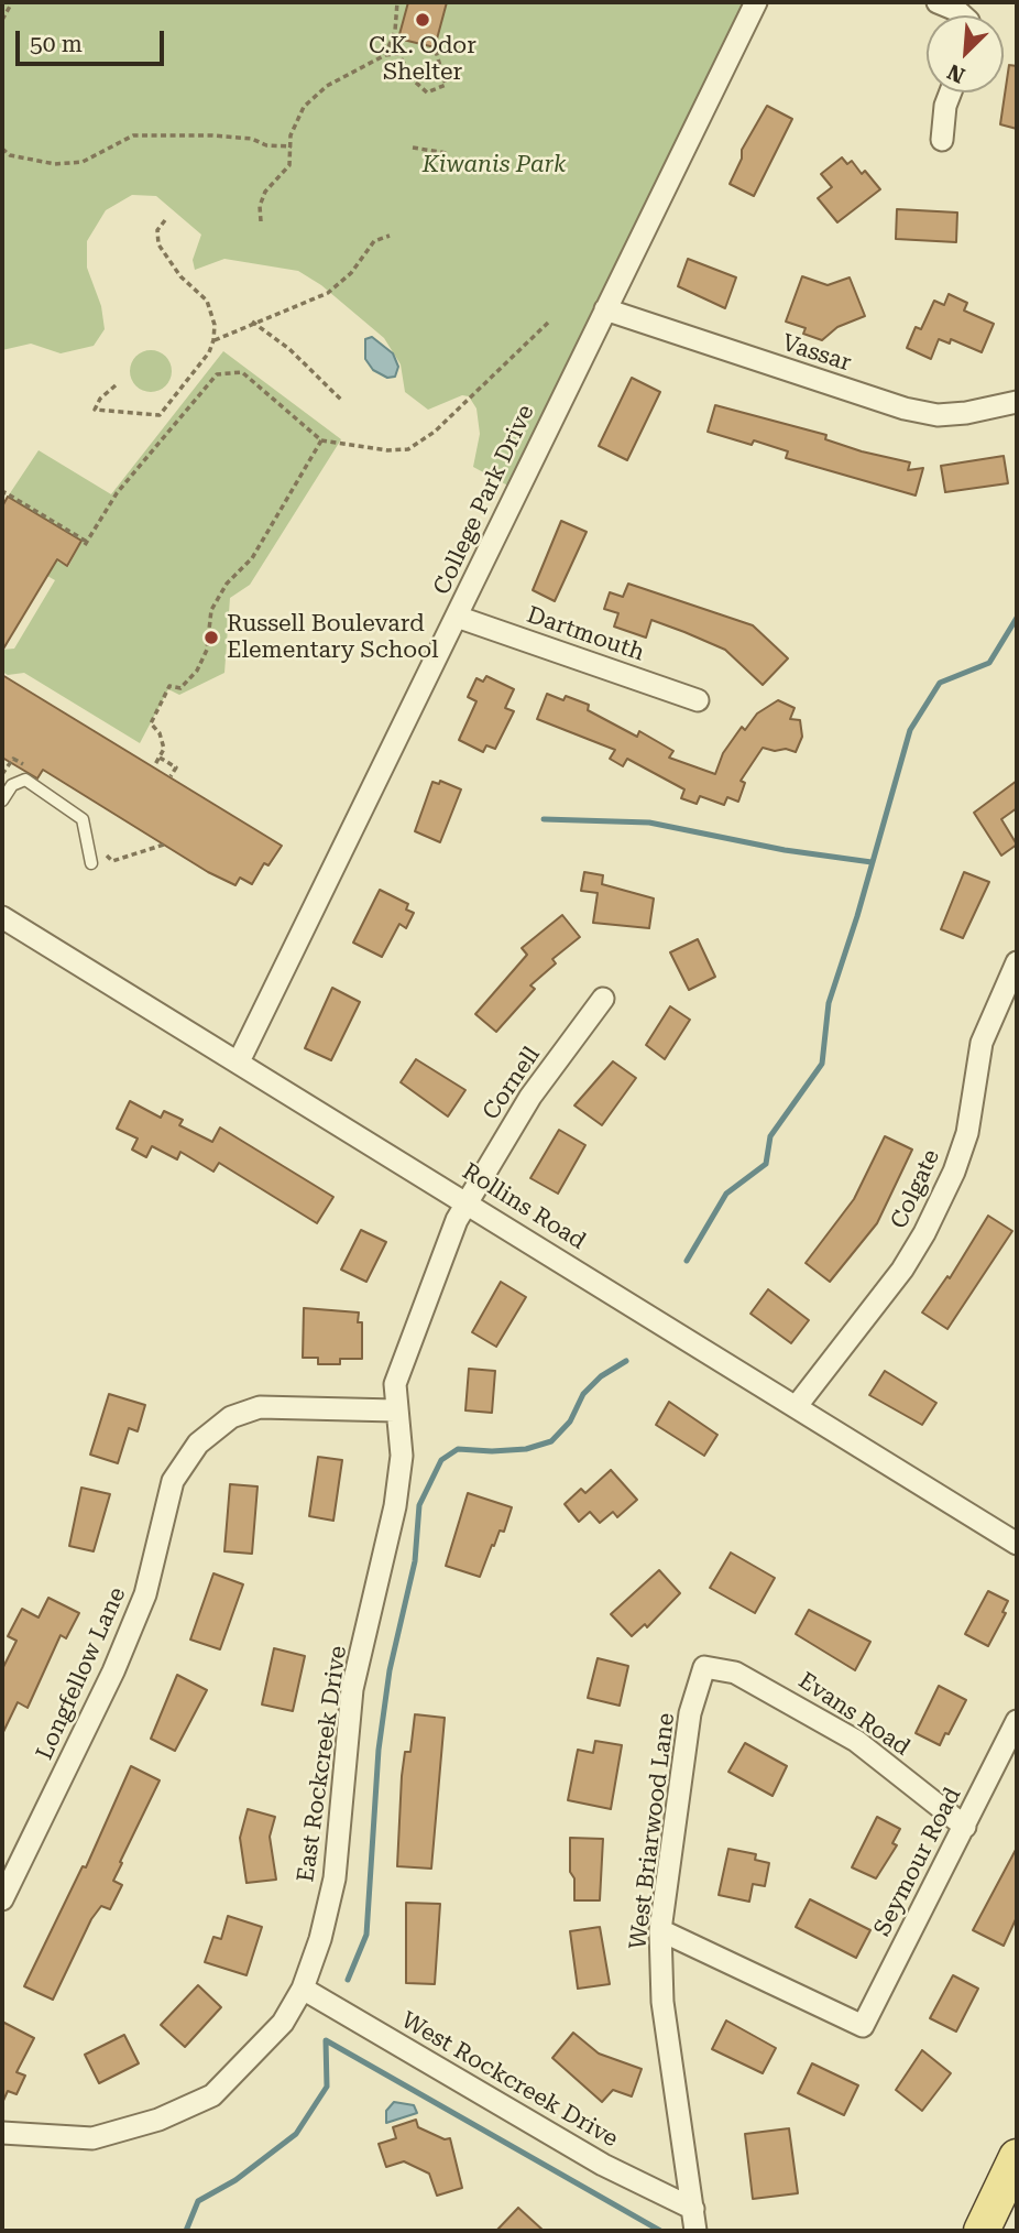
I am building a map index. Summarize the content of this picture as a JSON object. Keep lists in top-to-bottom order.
{
  "streets": {
    "street": [
      "Vassar",
      "College Park Drive",
      "Dartmouth",
      "Cornell",
      "Colgate",
      "Rollins Road",
      "Longfellow Lane",
      "Evans Road",
      "East Rockcreek Drive",
      "West Briarwood Lane",
      "Seymour Road",
      "West Rockcreek Drive"
    ]
  },
  "crossings": [
    ["Vassar", "College Park Drive"],
    ["College Park Drive", "Dartmouth"],
    ["College Park Drive", "Rollins Road"],
    ["Cornell", "Rollins Road"],
    ["Cornell", "East Rockcreek Drive"],
    ["Colgate", "Rollins Road"],
    ["Rollins Road", "East Rockcreek Drive"],
    ["Longfellow Lane", "East Rockcreek Drive"],
    ["Evans Road", "West Briarwood Lane"],
    ["Evans Road", "Seymour Road"],
    ["East Rockcreek Drive", "West Rockcreek Drive"],
    ["West Briarwood Lane", "Seymour Road"],
    ["West Briarwood Lane", "West Rockcreek Drive"]
  ],
  "parks": ["Kiwanis Park"],
  "places": ["C.K. Odor Shelter", "Russell Boulevard Elementary School"],
  "scale_bar": "50 m",
  "north": "bottom left"
}
